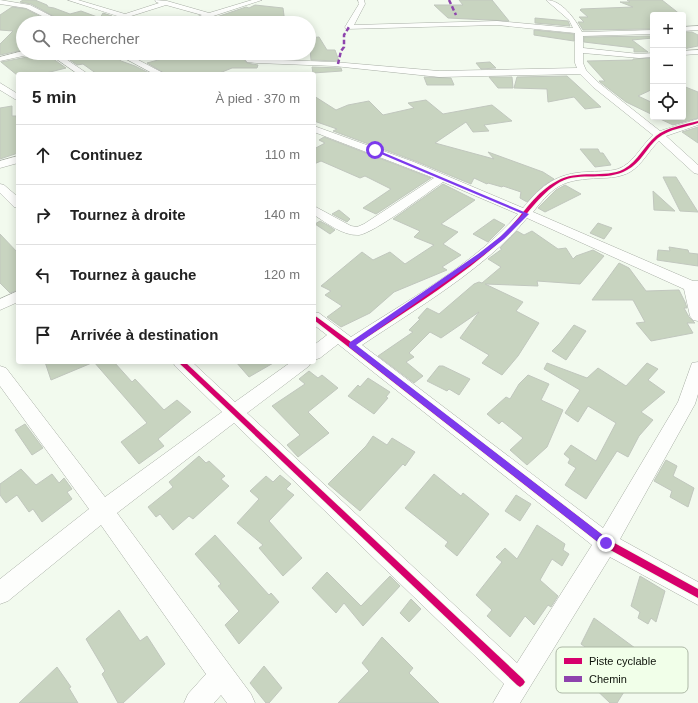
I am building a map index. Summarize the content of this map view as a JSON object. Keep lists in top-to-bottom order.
{
  "legend": ["Piste cyclable", "Chemin"],
  "page": {
    "map_buttons": ["+", "−"],
    "search": "Rechercher",
    "heading": ["5 min", "À pied · 370 m"],
    "list": [
      ["Continuez", "110 m"],
      ["Tournez à droite", "140 m"],
      ["Tournez à gauche", "120 m"],
      "Arrivée à destination"
    ]
  }
}
